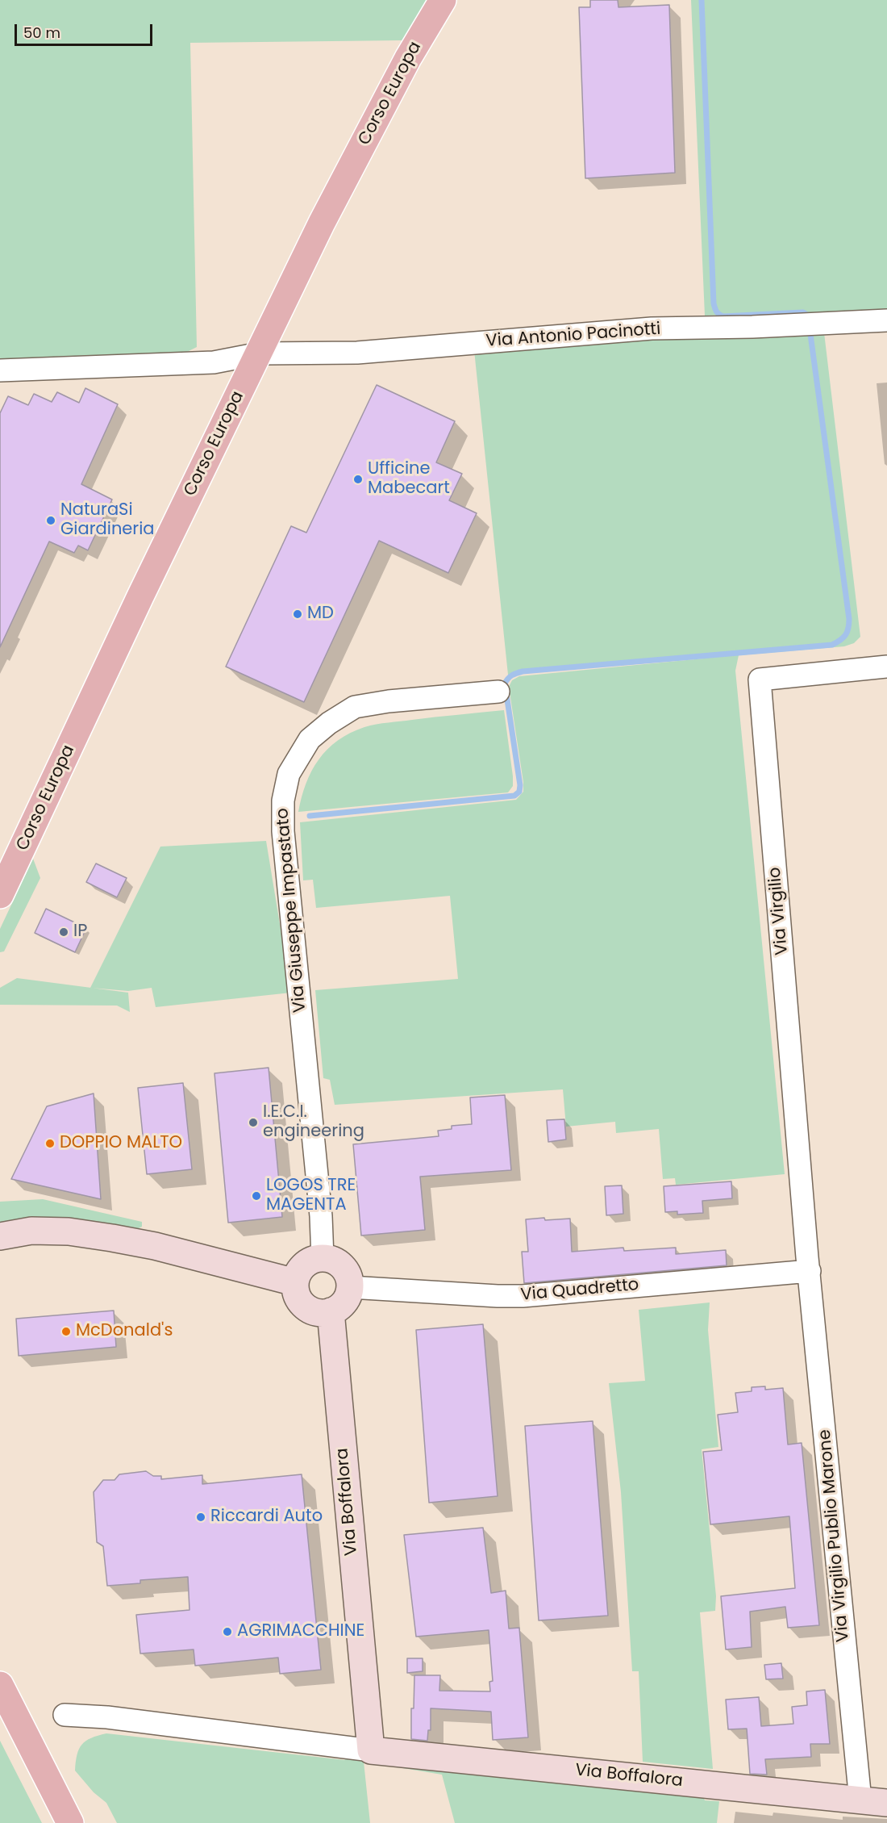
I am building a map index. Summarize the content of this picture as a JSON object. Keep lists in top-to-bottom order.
{
  "streets": {
    "main road": ["Corso Europa"],
    "street": [
      "Via Antonio Pacinotti",
      "Via Giuseppe Impastato",
      "Via Virgilio",
      "Via Quadretto",
      "Via Boffalora",
      "Via Virgilio Publio Marone"
    ]
  },
  "crossings": [
    ["Corso Europa", "Via Antonio Pacinotti"],
    ["Via Giuseppe Impastato", "Via Quadretto"],
    ["Via Giuseppe Impastato", "Via Boffalora"],
    ["Via Virgilio", "Via Quadretto"],
    ["Via Virgilio", "Via Virgilio Publio Marone"],
    ["Via Quadretto", "Via Boffalora"],
    ["Via Quadretto", "Via Virgilio Publio Marone"],
    ["Via Boffalora", "Via Virgilio Publio Marone"]
  ],
  "places": [
    "Ufficine Mabecart",
    "NaturaSi Giardineria",
    "MD",
    "IP",
    "I.E.C.I. engineering",
    "DOPPIO MALTO",
    "LOGOS TRE MAGENTA",
    "McDonald's",
    "Riccardi Auto",
    "AGRIMACCHINE"
  ],
  "scale_bar": "50 m"
}
